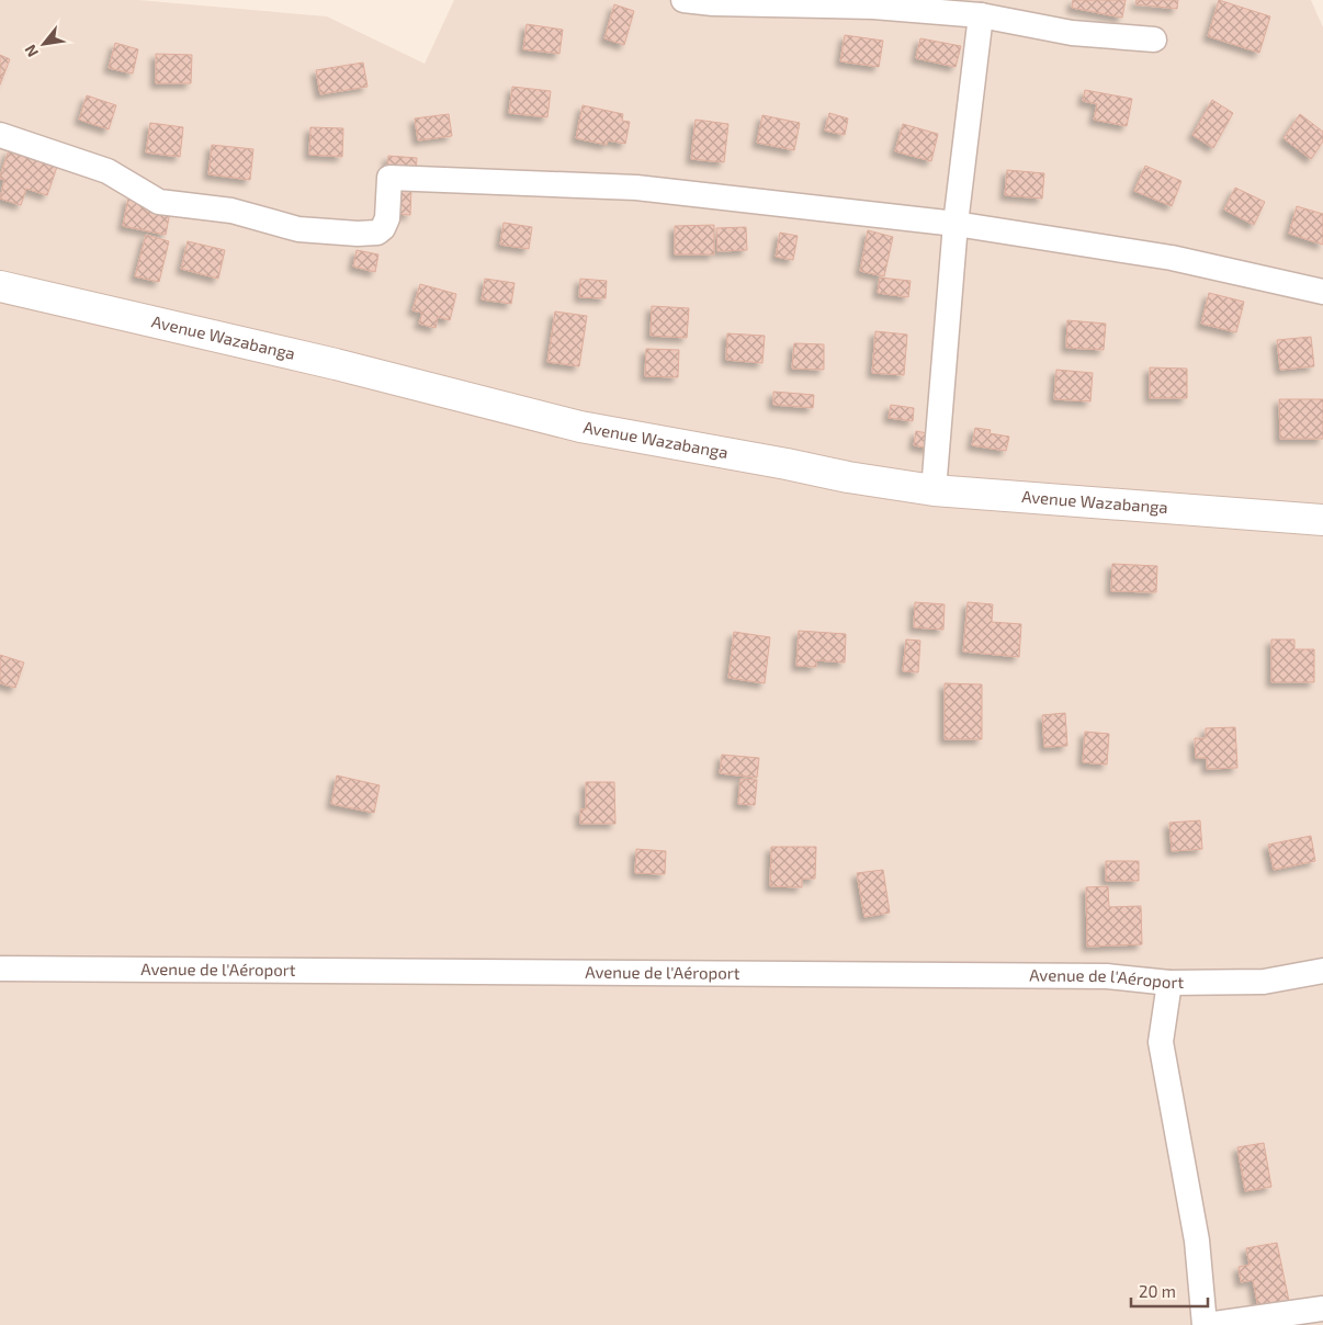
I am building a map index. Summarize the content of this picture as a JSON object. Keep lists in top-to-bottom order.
{
  "streets": {
    "main road": ["Avenue Wazabanga"],
    "street": ["Avenue de l'Aéroport"]
  },
  "scale_bar": "20 m",
  "north": "bottom left"
}
